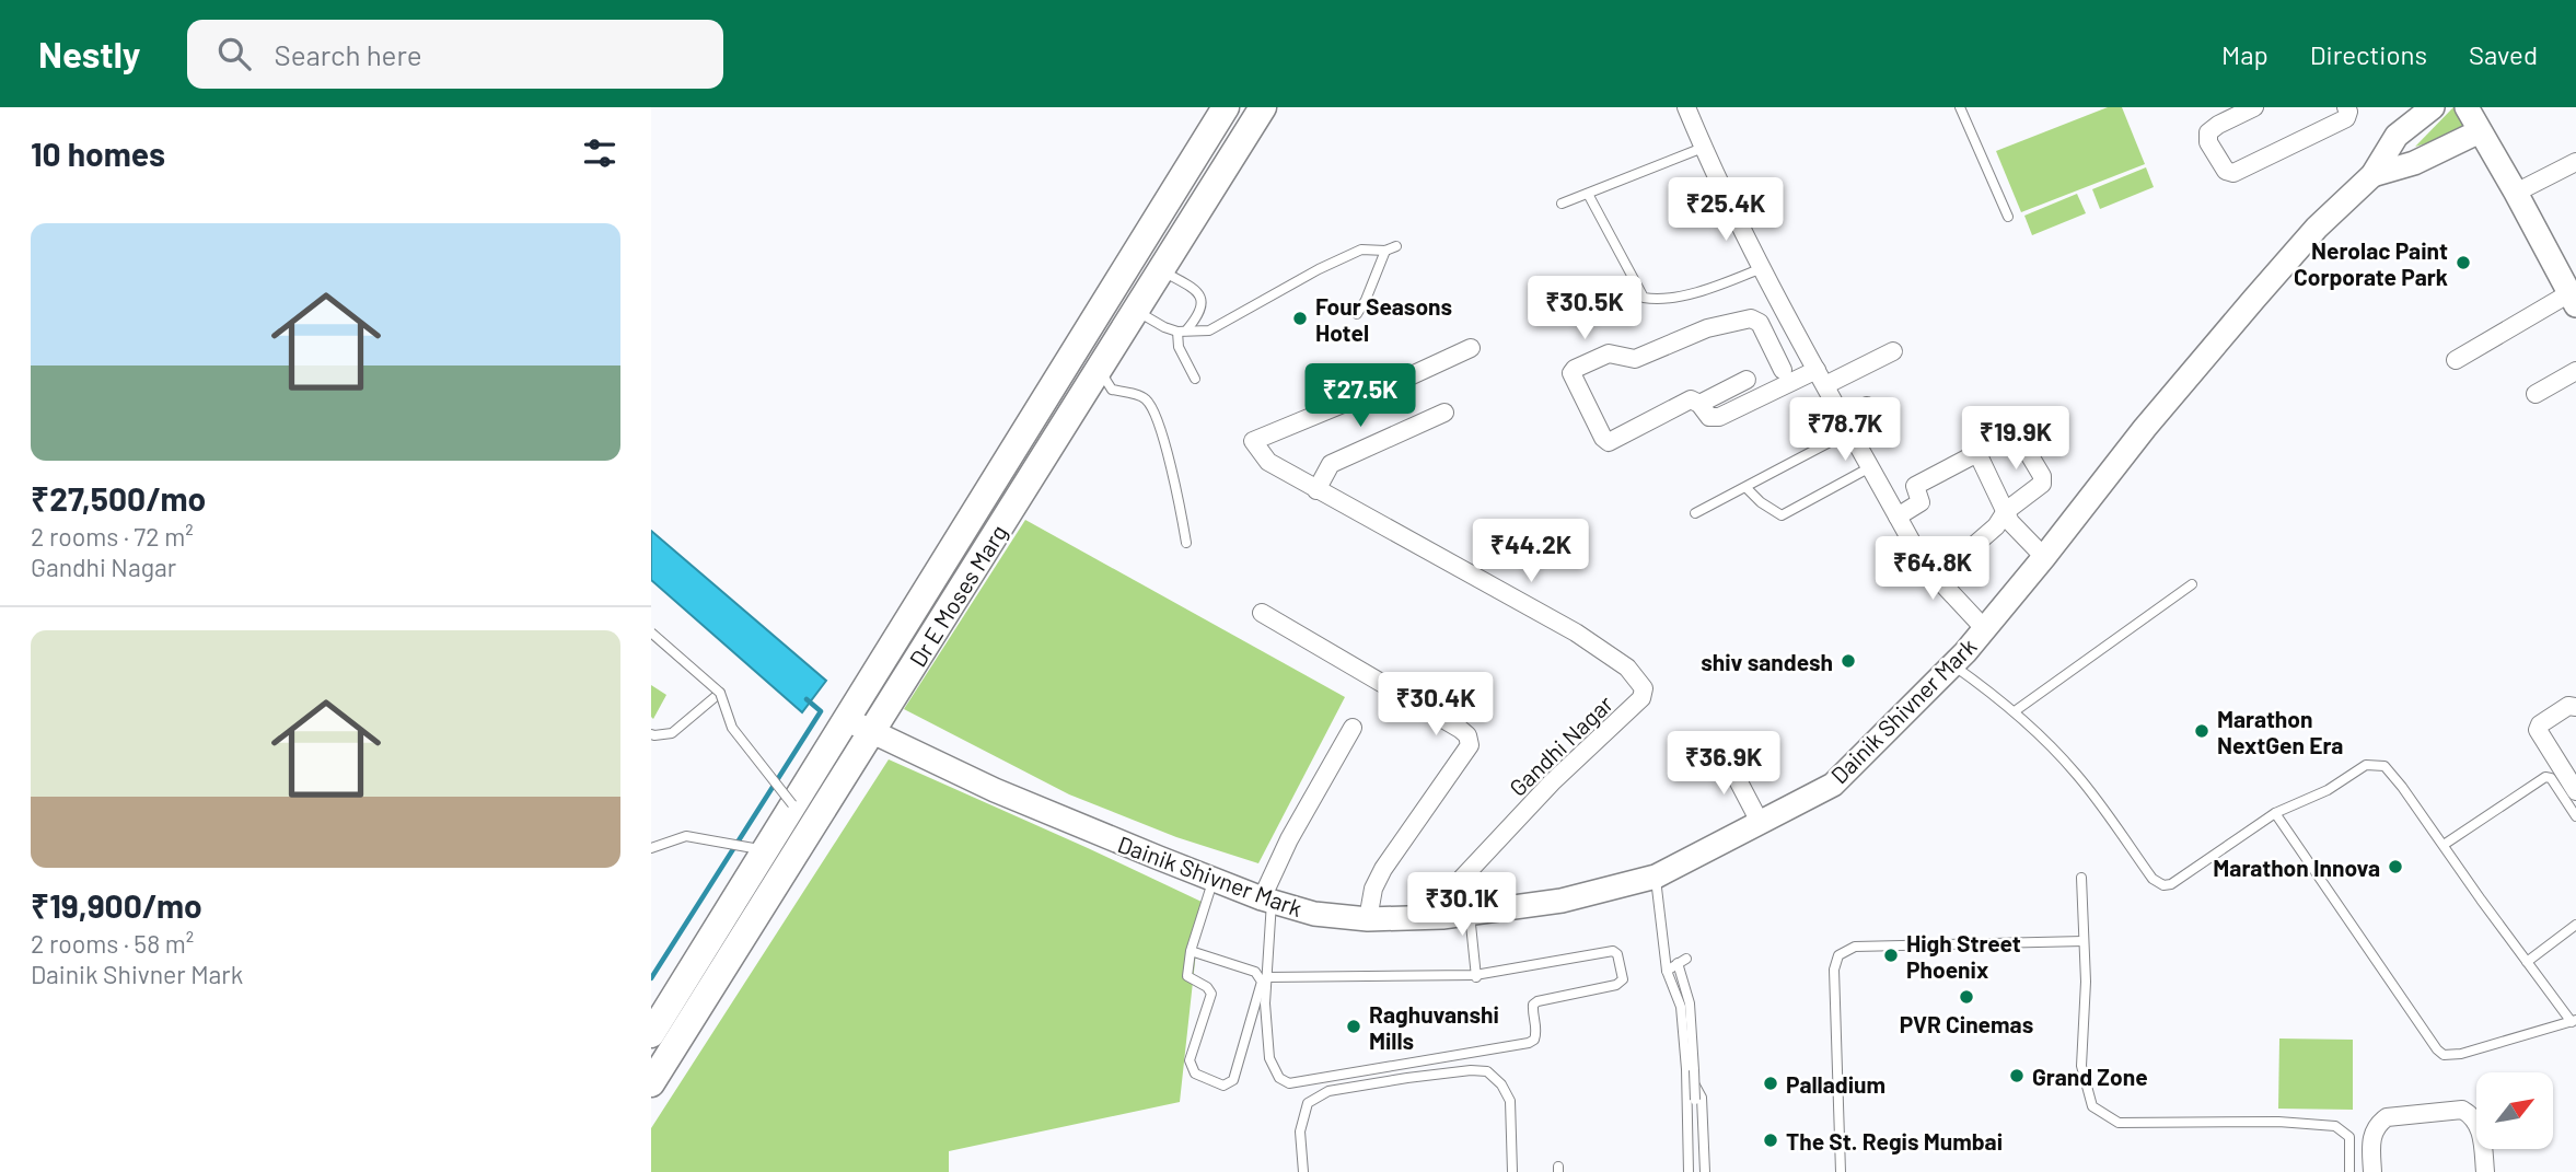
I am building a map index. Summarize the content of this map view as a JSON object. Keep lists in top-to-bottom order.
{
  "streets": {
    "main road": ["Dr E Moses Marg", "Dainik Shivner Mark"],
    "street": ["Gandhi Nagar"]
  },
  "crossings": [
    ["Dr E Moses Marg", "Dainik Shivner Mark"],
    ["Dainik Shivner Mark", "Gandhi Nagar"]
  ],
  "places": [
    "Nerolac Paint Corporate Park",
    "Four Seasons Hotel",
    "shiv sandesh",
    "Marathon NextGen Era",
    "Marathon Innova",
    "High Street Phoenix",
    "PVR Cinemas",
    "Raghuvanshi Mills",
    "Grand Zone",
    "Palladium",
    "The St. Regis Mumbai"
  ],
  "north": "top right",
  "page": {
    "header": "Nestly",
    "search": "Search here",
    "nav": ["Map", "Directions", "Saved"],
    "heading": "10 homes",
    "price": [
      "₹25.4K",
      "₹30.5K",
      "₹27.5K",
      "₹78.7K",
      "₹19.9K",
      "₹44.2K",
      "₹64.8K",
      "₹30.4K",
      "₹36.9K",
      "₹30.1K"
    ],
    "list": [
      {
        "name": "₹27,500/mo",
        "note": "2 rooms · 72 m² · Gandhi Nagar"
      },
      {
        "name": "₹19,900/mo",
        "note": "2 rooms · 58 m² · Dainik Shivner Mark"
      }
    ]
  }
}
